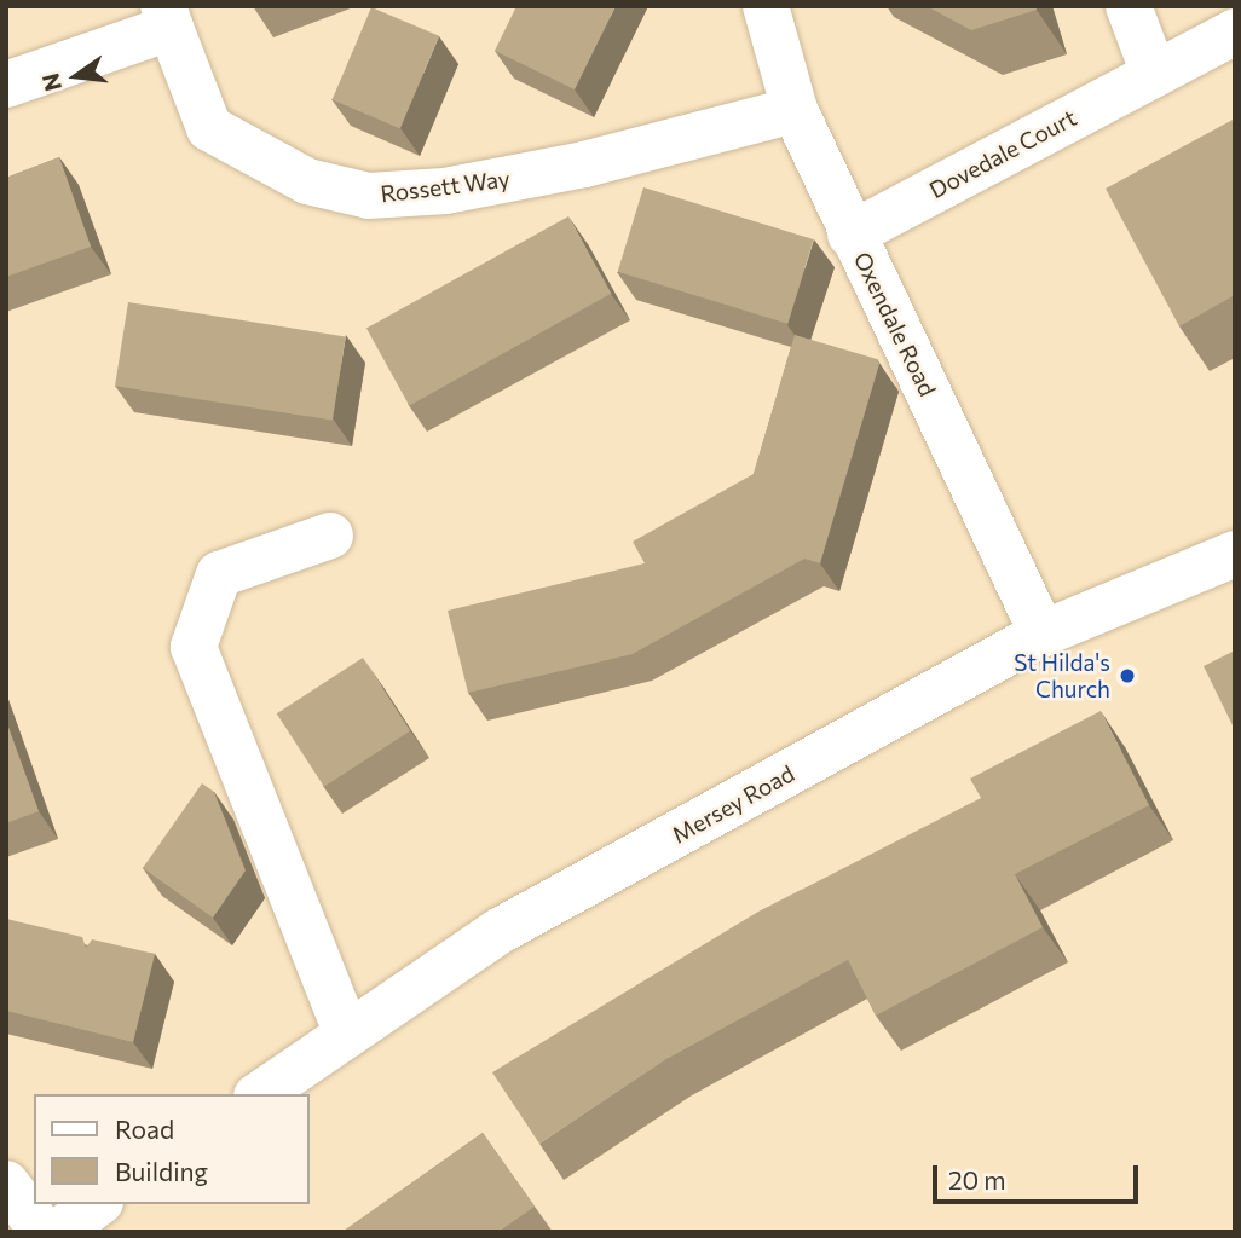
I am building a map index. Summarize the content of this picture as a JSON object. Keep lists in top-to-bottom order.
{
  "streets": {
    "street": [
      "Dovedale Court",
      "Rossett Way",
      "Oxendale Road",
      "Mersey Road"
    ]
  },
  "crossings": [
    ["Dovedale Court", "Oxendale Road"],
    ["Rossett Way", "Oxendale Road"],
    ["Oxendale Road", "Mersey Road"]
  ],
  "places": ["St Hilda's Church"],
  "legend": ["Road", "Building"],
  "scale_bar": "20 m",
  "north": "left"
}
